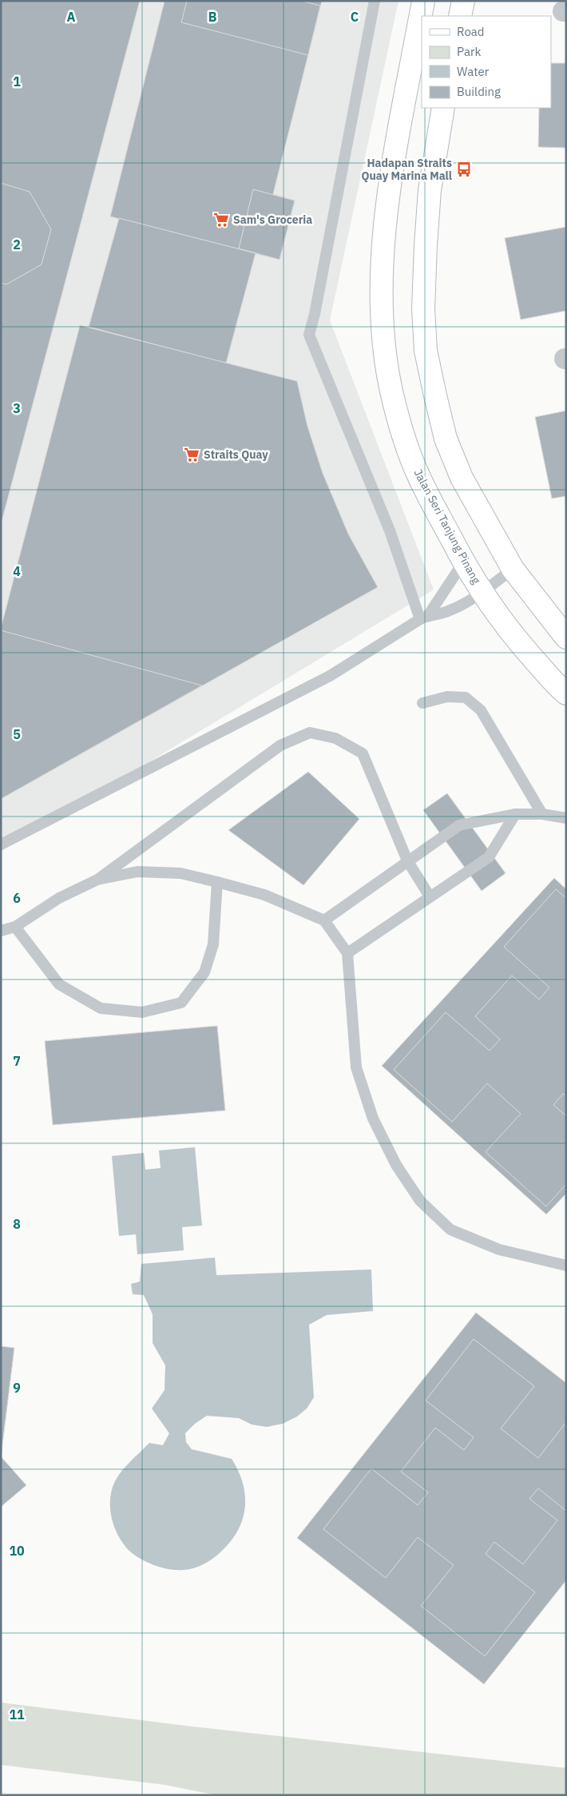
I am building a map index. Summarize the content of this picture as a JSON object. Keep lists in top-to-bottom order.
{
  "streets": {
    "main road": ["Jalan Seri Tanjung Pinang"]
  },
  "places": {
    "bus stop": ["Hadapan Straits Quay Marina Mall"],
    "supermarket": ["Sam's Groceria", "Straits Quay"]
  },
  "legend": [
    "Road",
    "Park",
    "Water",
    "Building"
  ],
  "grid": {
    "columns": ["A", "B", "C"],
    "rows": [
      "1",
      "2",
      "3",
      "4",
      "5",
      "6",
      "7",
      "8",
      "9",
      "10",
      "11"
    ]
  }
}
